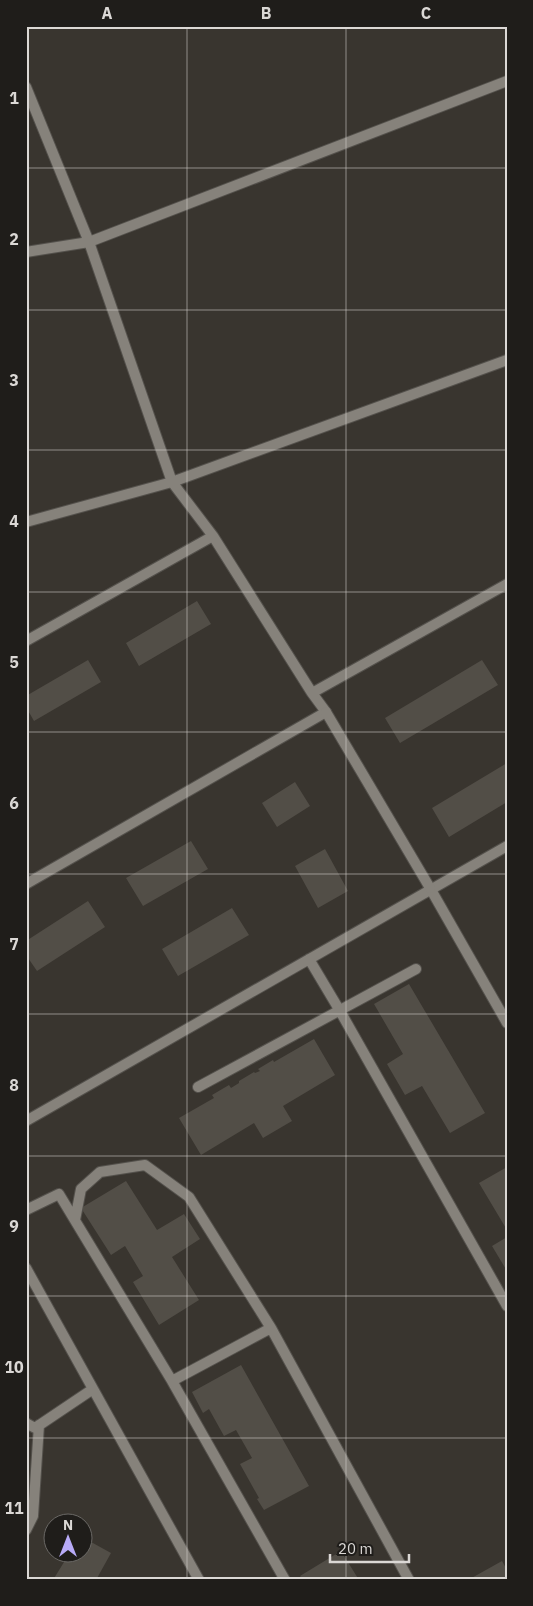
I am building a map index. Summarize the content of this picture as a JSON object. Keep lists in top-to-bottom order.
{
  "scale_bar": "20 m",
  "north": "top",
  "grid": {
    "columns": ["A", "B", "C"],
    "rows": [
      "1",
      "2",
      "3",
      "4",
      "5",
      "6",
      "7",
      "8",
      "9",
      "10",
      "11"
    ]
  }
}
